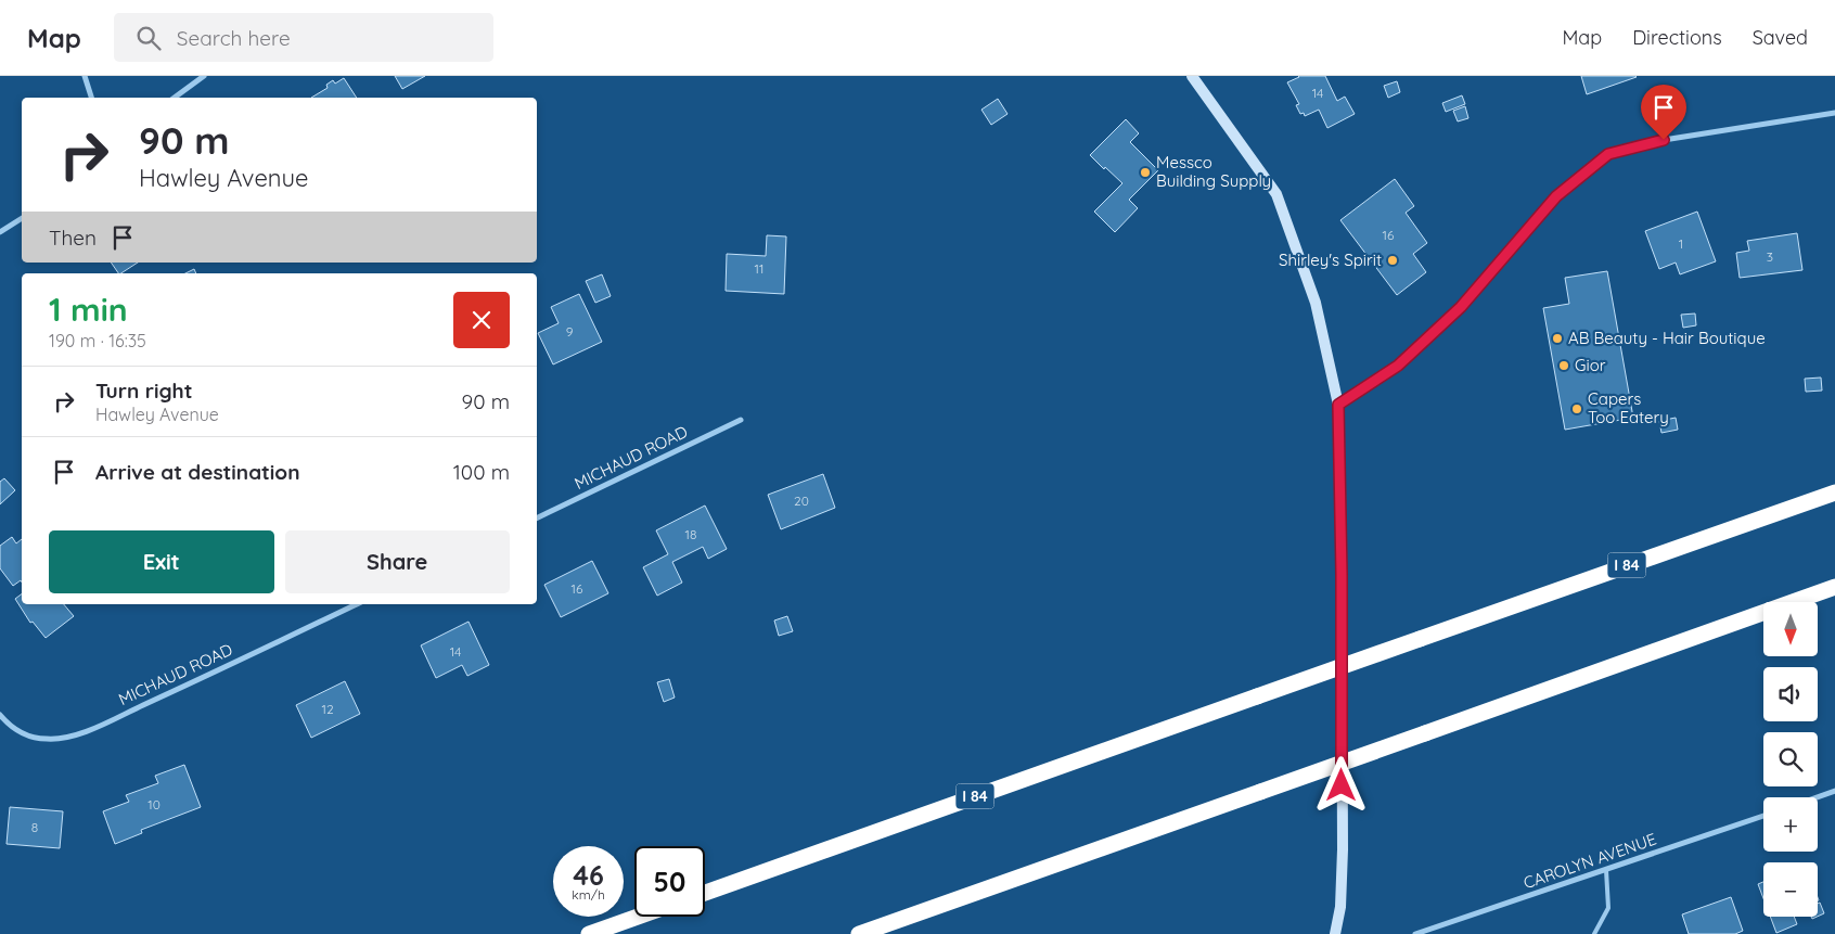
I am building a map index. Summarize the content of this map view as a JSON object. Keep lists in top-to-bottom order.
{
  "streets": {
    "highway": ["I 84"],
    "street": ["MICHAUD ROAD", "CAROLYN AVENUE"]
  },
  "places": [
    "Messco Building Supply",
    "Shirley's Spirit",
    "AB Beauty - Hair Boutique",
    "Gior",
    "Capers Too Eatery"
  ],
  "house_numbers": [
    "14",
    "16",
    "1",
    "3",
    "11",
    "9",
    "20",
    "18",
    "16",
    "14",
    "12",
    "10",
    "8"
  ],
  "north": "bottom",
  "page": {
    "header": "Map",
    "search": "Search here",
    "nav": ["Map", "Directions", "Saved"],
    "turn": ["90 m", "Hawley Avenue"],
    "then": "Then",
    "heading": ["1 min", "190 m · 16:35"],
    "list": [
      {
        "name": "Turn right",
        "note": "Hawley Avenue",
        "value": "90 m"
      },
      {
        "name": "Arrive at destination",
        "value": "100 m"
      }
    ],
    "buttons": ["Exit", "Share"],
    "map_buttons": ["+", "−"],
    "speed": "46 km/h",
    "limit": "50"
  }
}
